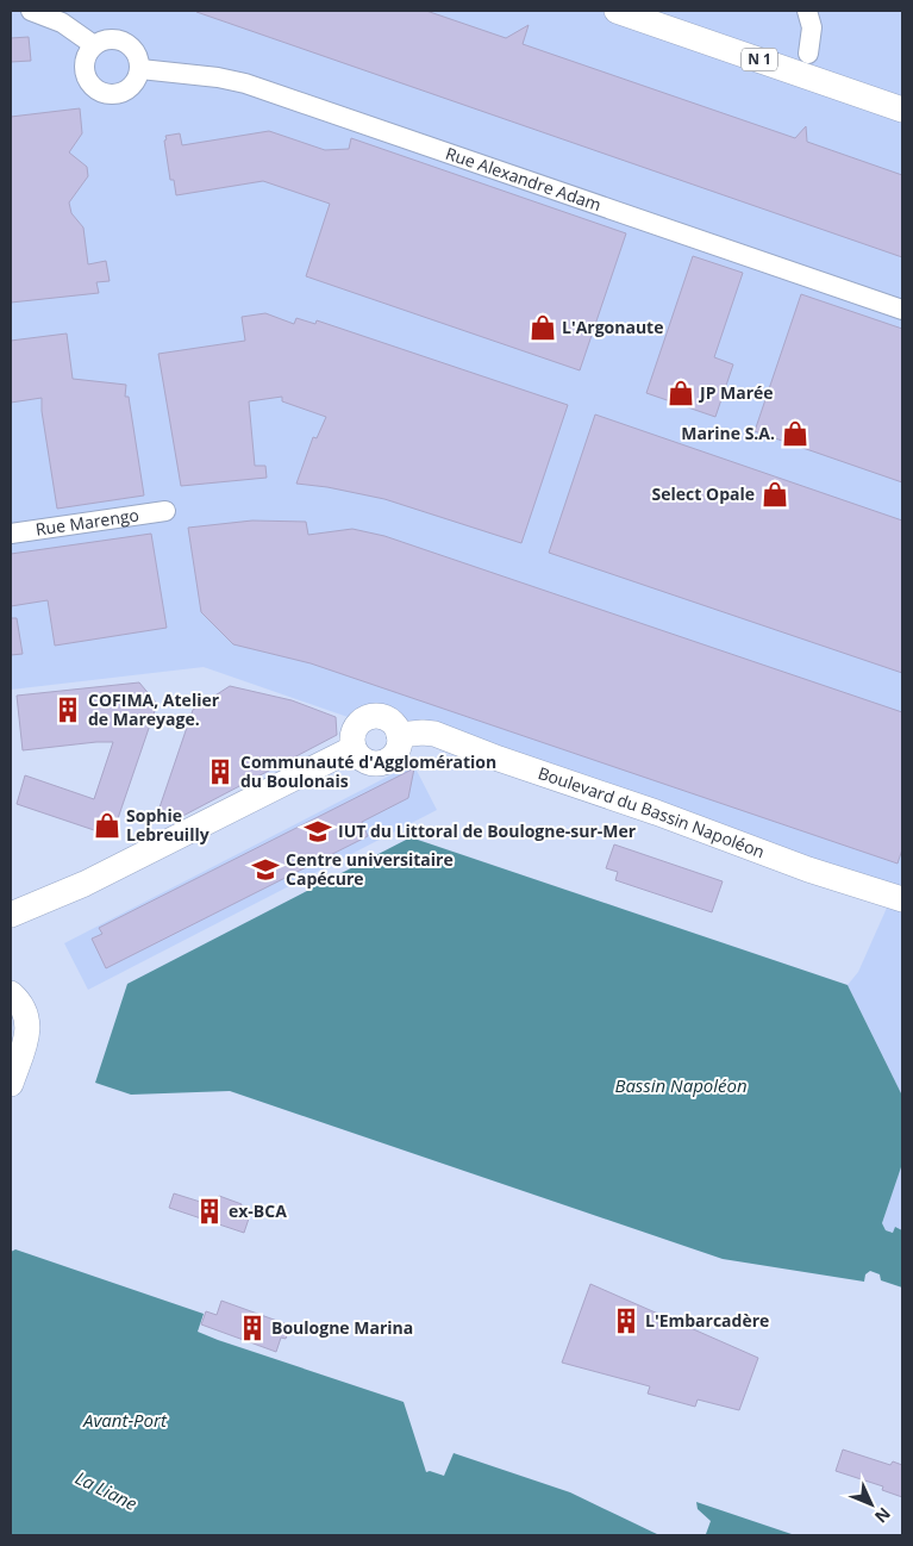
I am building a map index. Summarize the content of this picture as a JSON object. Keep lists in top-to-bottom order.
{
  "streets": {
    "main road": ["N 1", "Boulevard du Bassin Napoléon"],
    "street": ["Rue Alexandre Adam", "Rue Marengo"]
  },
  "water": ["Bassin Napoléon", "Avant-Port", "La Liane"],
  "places": {
    "shop": [
      "L'Argonaute",
      "JP Marée",
      "Marine S.A.",
      "Select Opale",
      "Sophie Lebreuilly"
    ],
    "building": [
      "COFIMA, Atelier de Mareyage.",
      "Communauté d'Agglomération du Boulonais",
      "ex-BCA",
      "L'Embarcadère",
      "Boulogne Marina"
    ],
    "school or university": ["IUT du Littoral de Boulogne-sur-Mer", "Centre universitaire Capécure"]
  },
  "north": "bottom right"
}
